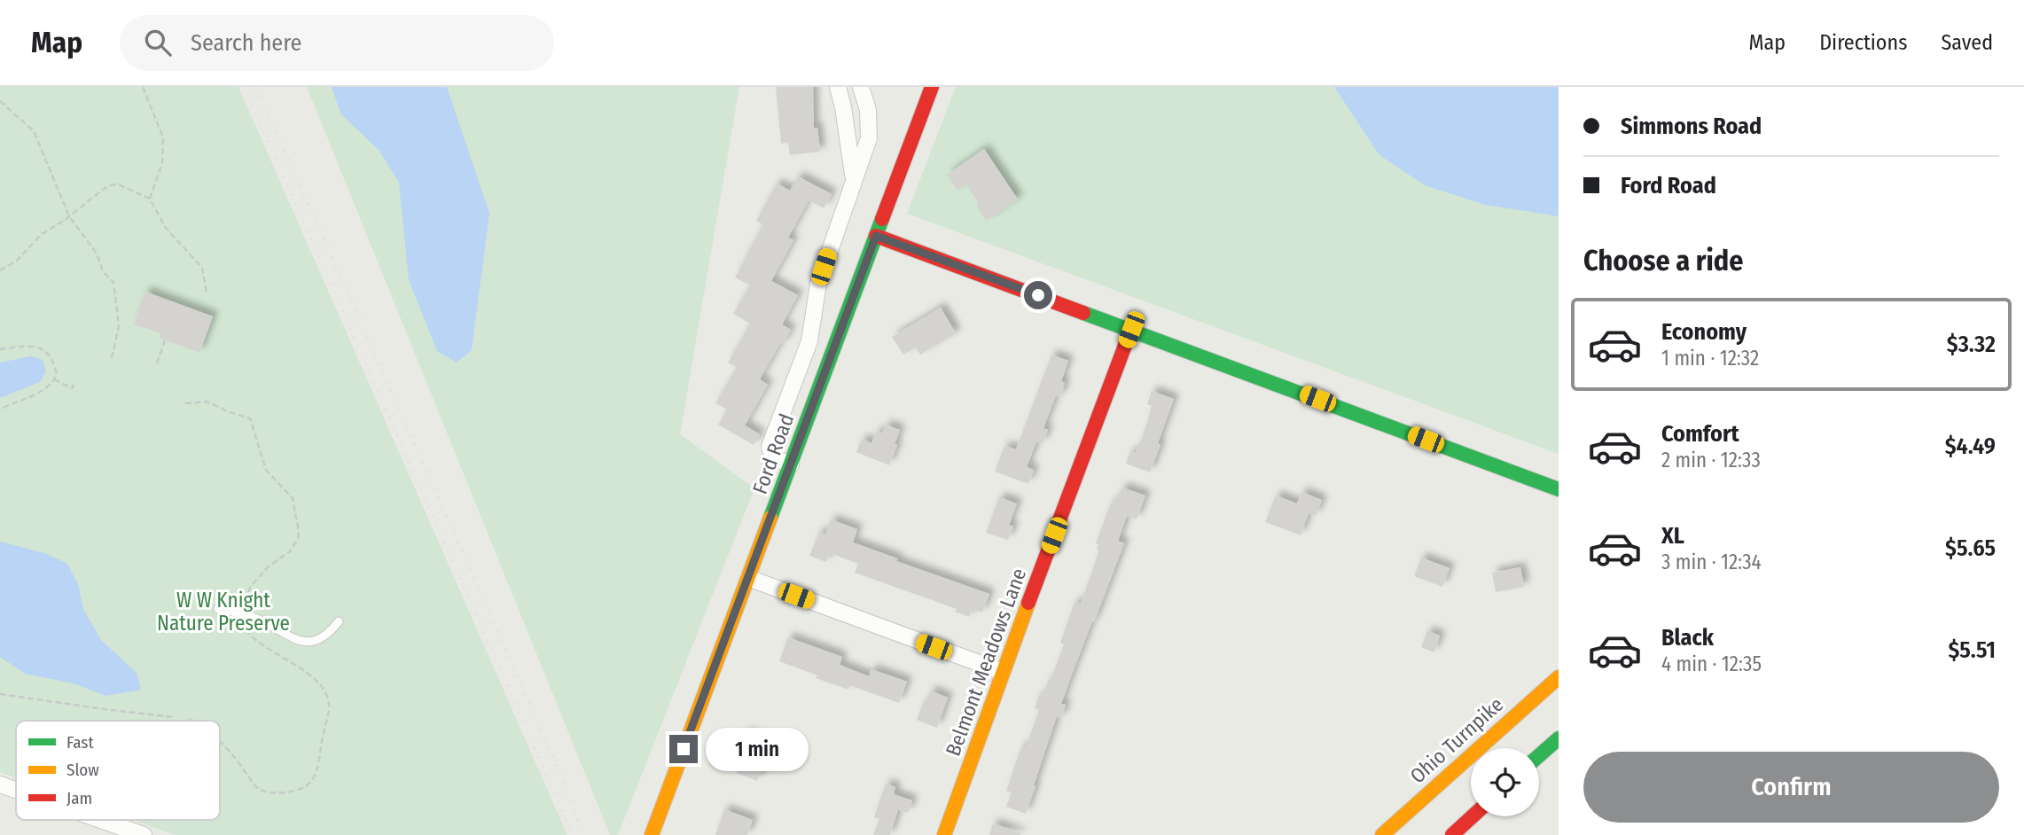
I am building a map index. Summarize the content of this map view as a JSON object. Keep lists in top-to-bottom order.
{
  "streets": {
    "main road": ["Ford Road", "Belmont Meadows Lane", "Ohio Turnpike"]
  },
  "parks": ["W W Knight Nature Preserve"],
  "legend": ["Fast", "Slow", "Jam"],
  "page": {
    "header": "Map",
    "search": "Search here",
    "nav": ["Map", "Directions", "Saved"],
    "banner": ["Simmons Road", "Ford Road"],
    "heading": "Choose a ride",
    "list": [
      {
        "name": "Economy",
        "note": "1 min · 12:32",
        "value": "$3.32"
      },
      {
        "name": "Comfort",
        "note": "2 min · 12:33",
        "value": "$4.49"
      },
      {
        "name": "XL",
        "note": "3 min · 12:34",
        "value": "$5.65"
      },
      {
        "name": "Black",
        "note": "4 min · 12:35",
        "value": "$5.51"
      }
    ],
    "bubble": "1 min",
    "buttons": "Confirm"
  }
}
